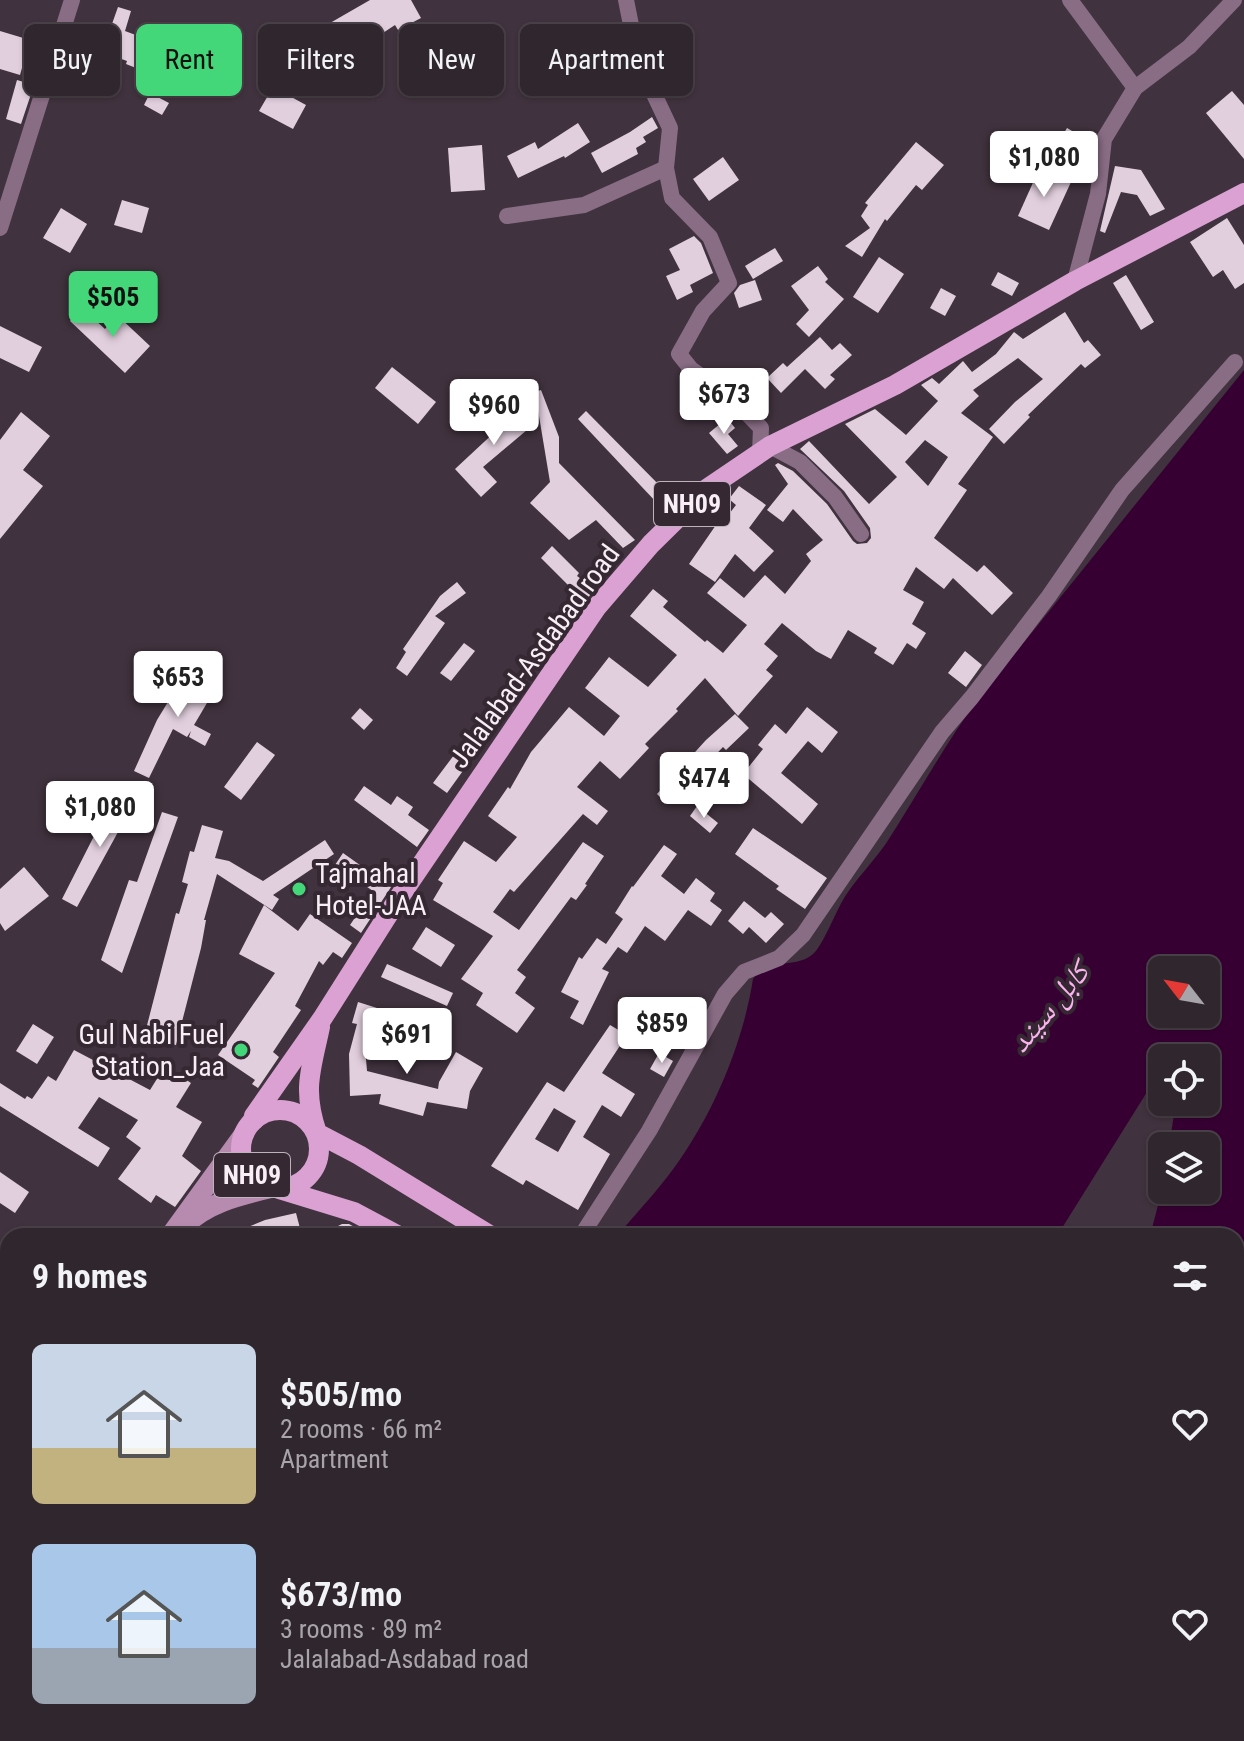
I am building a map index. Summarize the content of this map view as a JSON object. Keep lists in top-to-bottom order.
{
  "streets": {
    "main road": ["NH09", "Jalalabad-Asdabad road"]
  },
  "crossings": [
    ["NH09", "Jalalabad-Asdabad road"]
  ],
  "water": ["کابل سيند"],
  "places": ["Tajmahal Hotel-JAA", "Gul Nabi Fuel Station_Jaa"],
  "north": "top left",
  "page": {
    "chip": [
      "Buy",
      "Rent",
      "Filters",
      "New",
      "Apartment"
    ],
    "price": [
      "$1,080",
      "$505",
      "$673",
      "$960",
      "$653",
      "$474",
      "$1,080",
      "$859",
      "$691"
    ],
    "heading": "9 homes",
    "list": [
      {
        "name": "$505/mo",
        "note": "2 rooms · 66 m² · Apartment"
      },
      {
        "name": "$673/mo",
        "note": "3 rooms · 89 m² · Jalalabad-Asdabad road"
      }
    ]
  }
}
